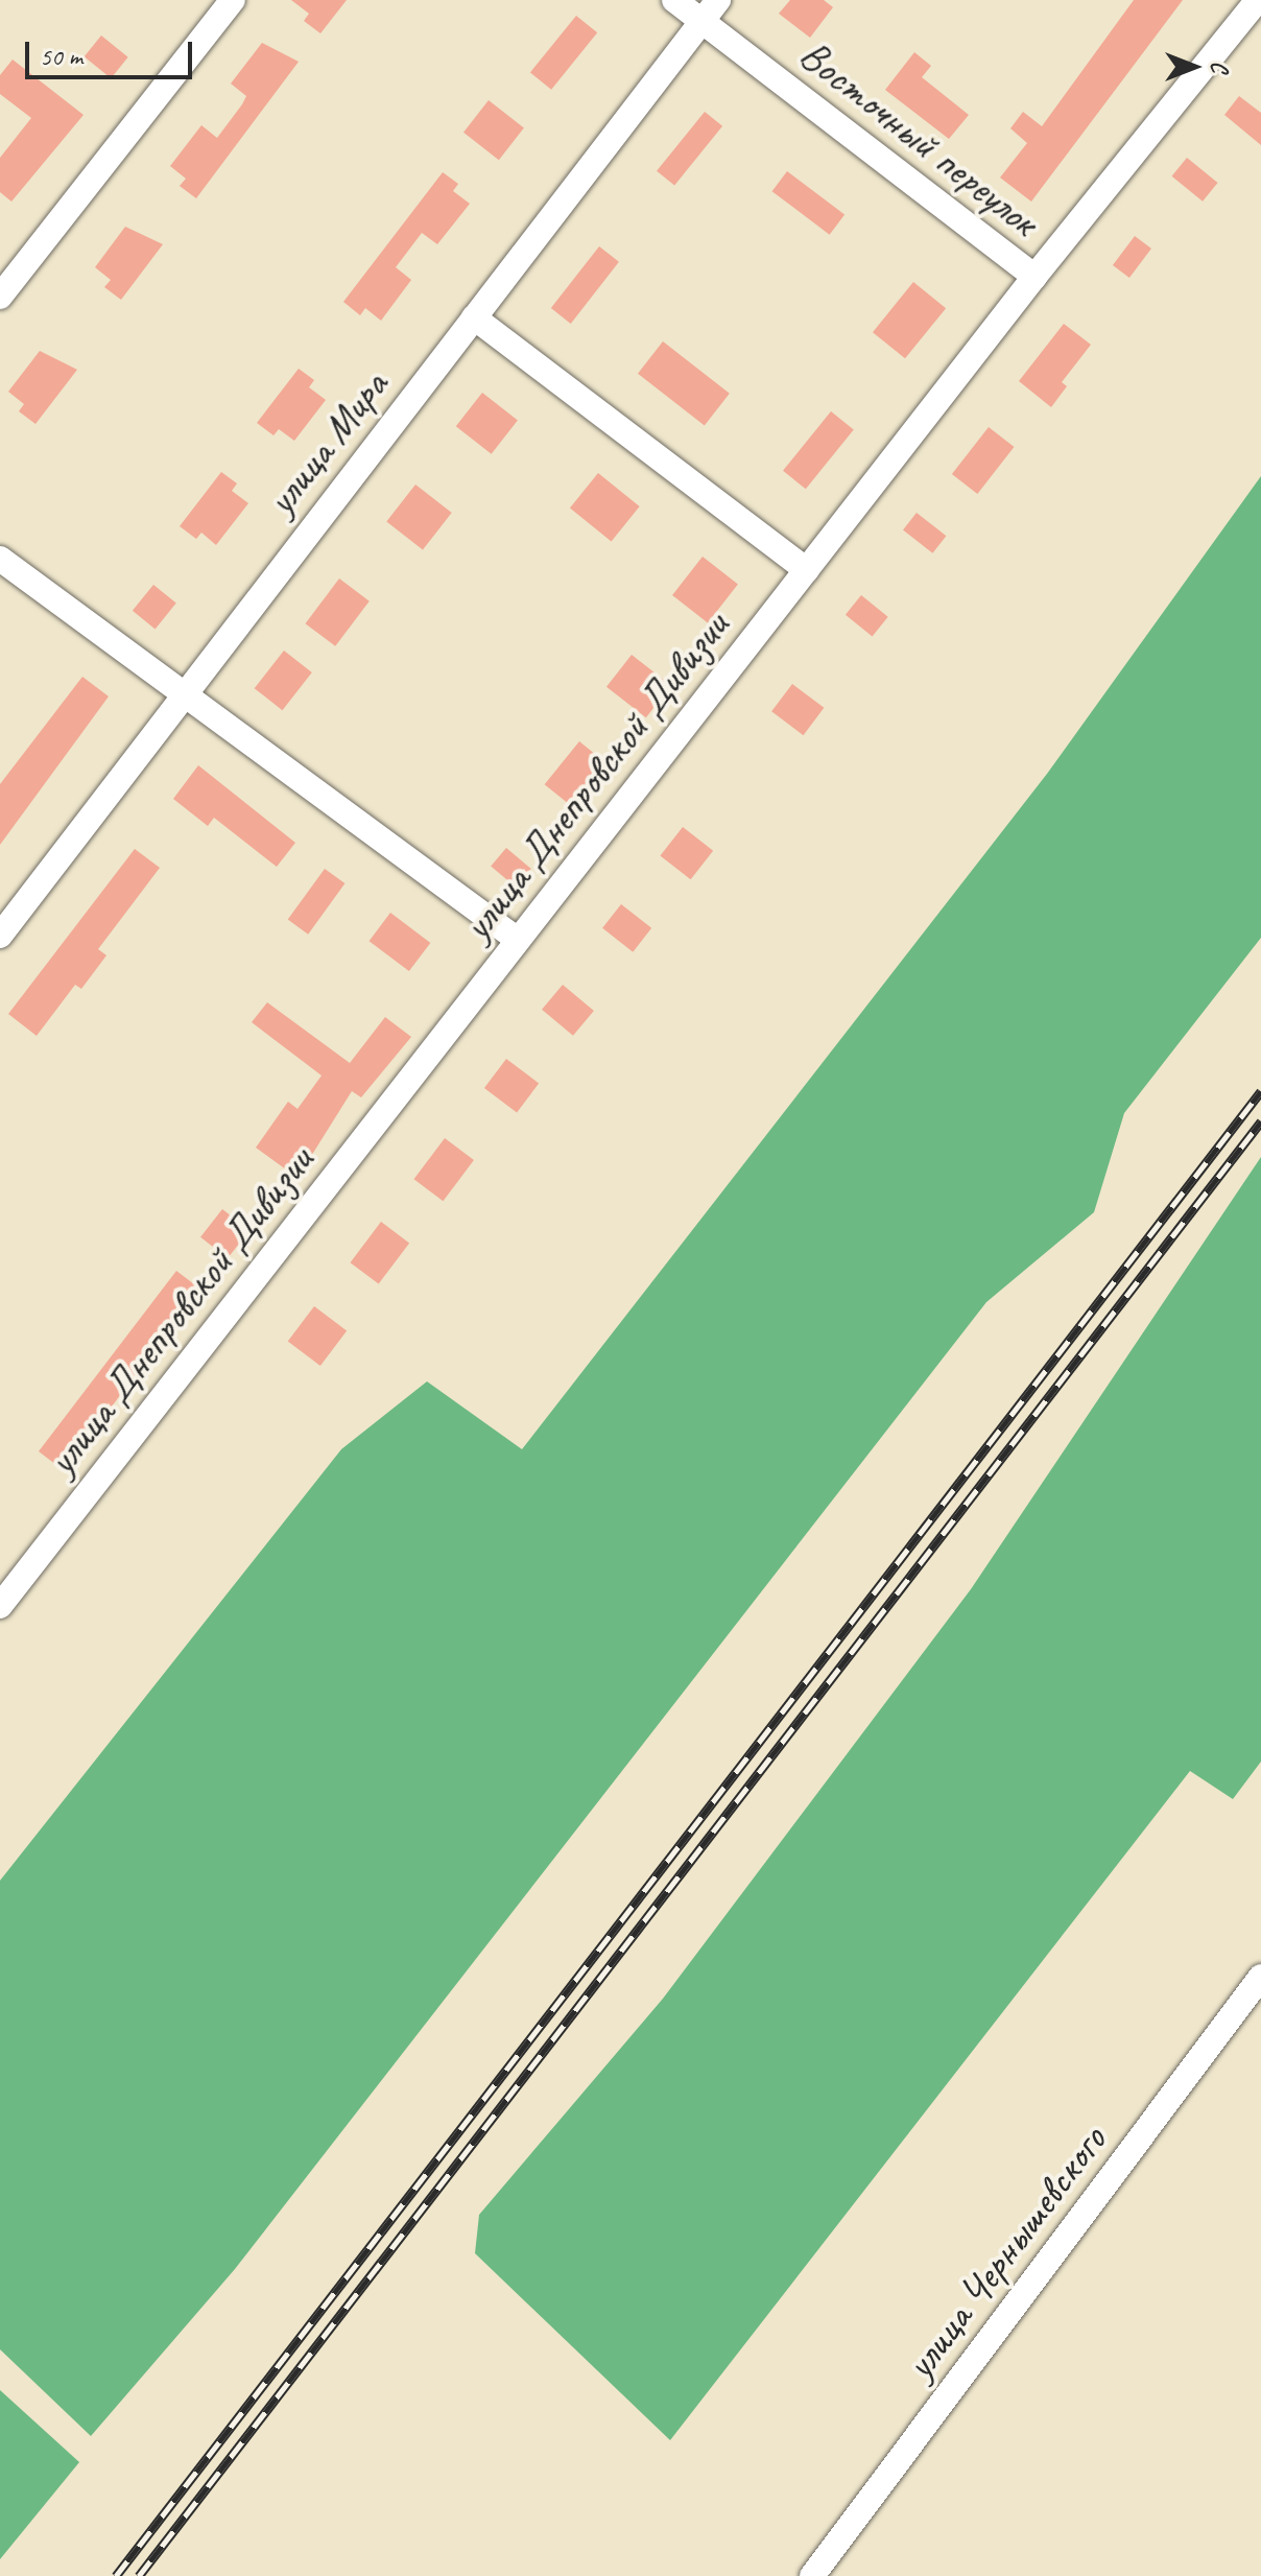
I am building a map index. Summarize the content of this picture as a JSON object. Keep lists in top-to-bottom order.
{
  "streets": {
    "street": [
      "Восточный переулок",
      "улица Мира",
      "улица Днепровской Дивизии",
      "улица Чернышевского"
    ]
  },
  "crossings": [
    ["Восточный переулок", "улица Мира"],
    ["Восточный переулок", "улица Днепровской Дивизии"]
  ],
  "scale_bar": "50 m",
  "north": "right"
}
